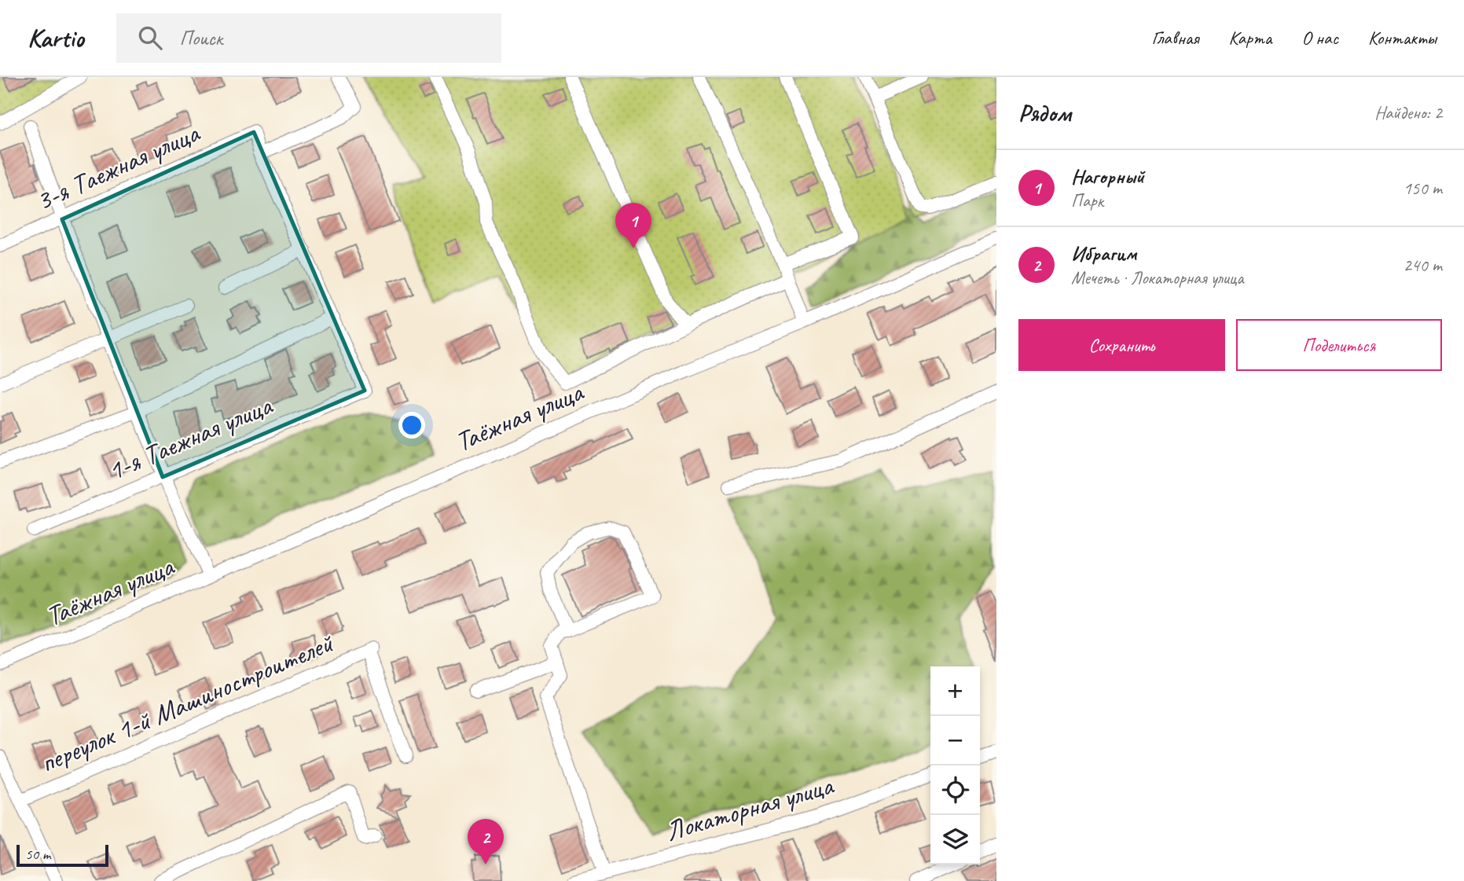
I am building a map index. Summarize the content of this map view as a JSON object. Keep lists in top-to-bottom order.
{
  "streets": {
    "street": [
      "3-я Таежная улица",
      "Таёжная улица",
      "1-я Таежная улица",
      "переулок 1-й Машиностроителей",
      "Локаторная улица"
    ]
  },
  "scale_bar": "50 m",
  "page": {
    "header": "Kartio",
    "search": "Поиск",
    "nav": [
      "Главная",
      "Карта",
      "О нас",
      "Контакты"
    ],
    "heading": ["Рядом", "Найдено: 2"],
    "list": [
      {
        "mark": "1",
        "name": "Нагорный",
        "note": "Парк",
        "value": "150 m"
      },
      {
        "mark": "2",
        "name": "Ибрагим",
        "note": "Мечеть · Локаторная улица",
        "value": "240 m"
      }
    ],
    "pins": ["1", "2"],
    "buttons": ["Сохранить", "Поделиться"],
    "map_buttons": ["+", "−"],
    "scale": "50 m"
  }
}
